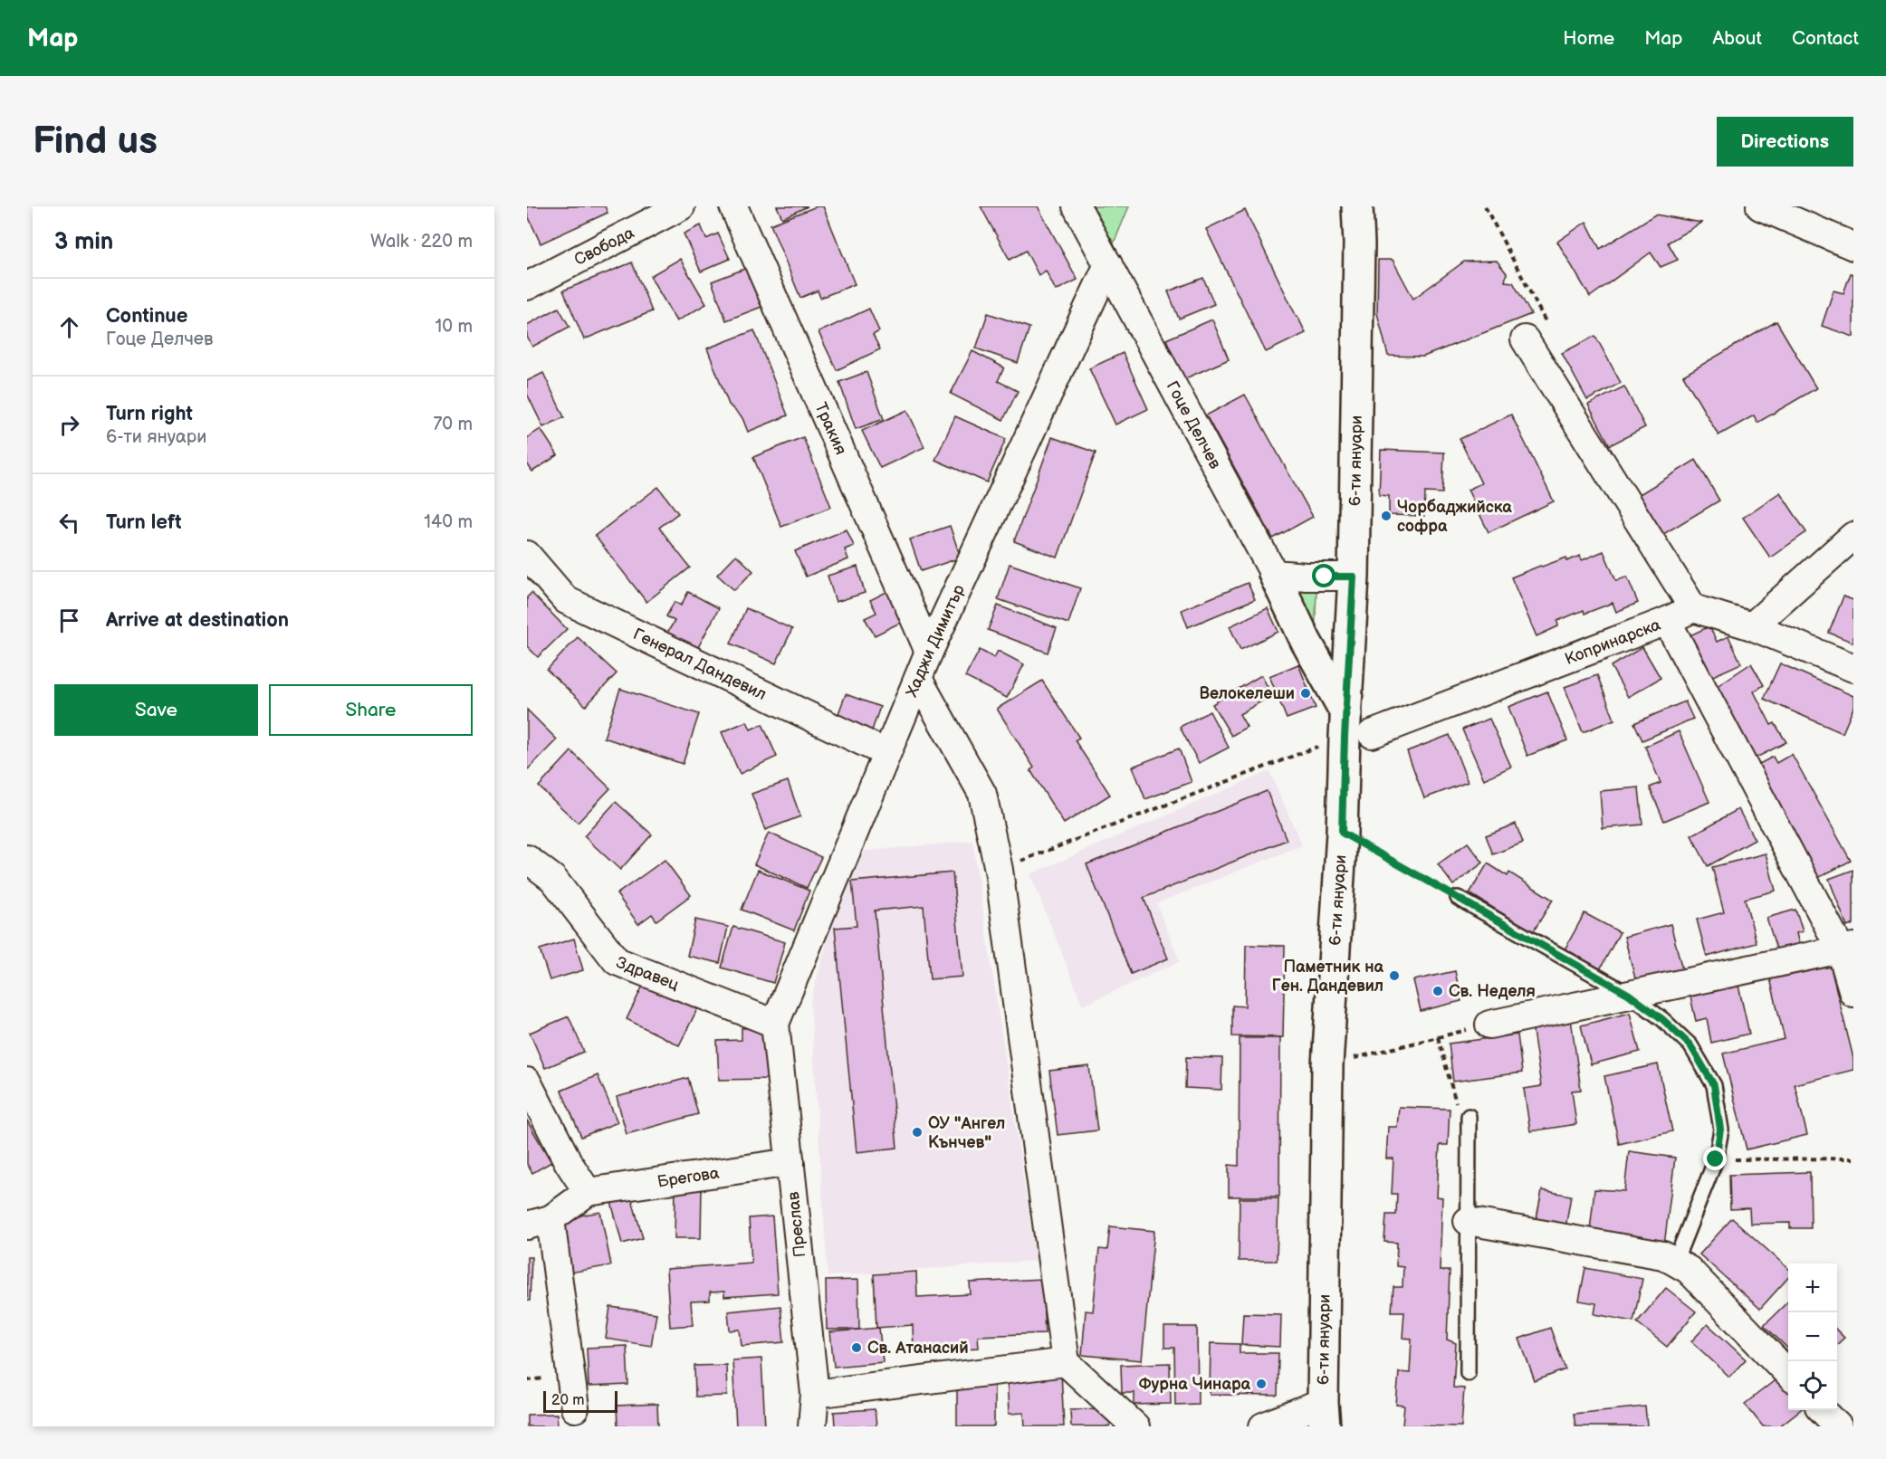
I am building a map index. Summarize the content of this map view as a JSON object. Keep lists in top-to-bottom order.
{
  "streets": {
    "main road": ["6-ти януари"],
    "street": [
      "Свобода",
      "Гоце Делчев",
      "Тракия",
      "Хаджи Димитър",
      "Копринарска",
      "Генерал Дандевил",
      "Здравец",
      "Брегова",
      "Преслав"
    ]
  },
  "crossings": [
    ["Гоце Делчев", "Хаджи Димитър"],
    ["Тракия", "Хаджи Димитър"],
    ["6-ти януари", "Копринарска"],
    ["Хаджи Димитър", "Генерал Дандевил"],
    ["Хаджи Димитър", "Здравец"],
    ["Хаджи Димитър", "Преслав"],
    ["Здравец", "Преслав"],
    ["Брегова", "Преслав"]
  ],
  "places": [
    "Чорбаджийска софра",
    "Велокелеши",
    "Паметник на Ген. Дандевил",
    "Св. Неделя",
    "ОУ \"Ангел Кънчев\"",
    "Св. Атанасий",
    "Фурна Чинара"
  ],
  "scale_bar": "20 m",
  "page": {
    "header": "Map",
    "nav": [
      "Home",
      "Map",
      "About",
      "Contact"
    ],
    "buttons": [
      "Directions",
      ["Save", "Share"]
    ],
    "title": "Find us",
    "heading": ["3 min", "Walk · 220 m"],
    "list": [
      ["Continue", "Гоце Делчев", "10 m"],
      ["Turn right", "6-ти януари", "70 m"],
      ["Turn left", "140 m"],
      "Arrive at destination"
    ],
    "map_buttons": ["+", "−"],
    "scale": "20 m"
  }
}
